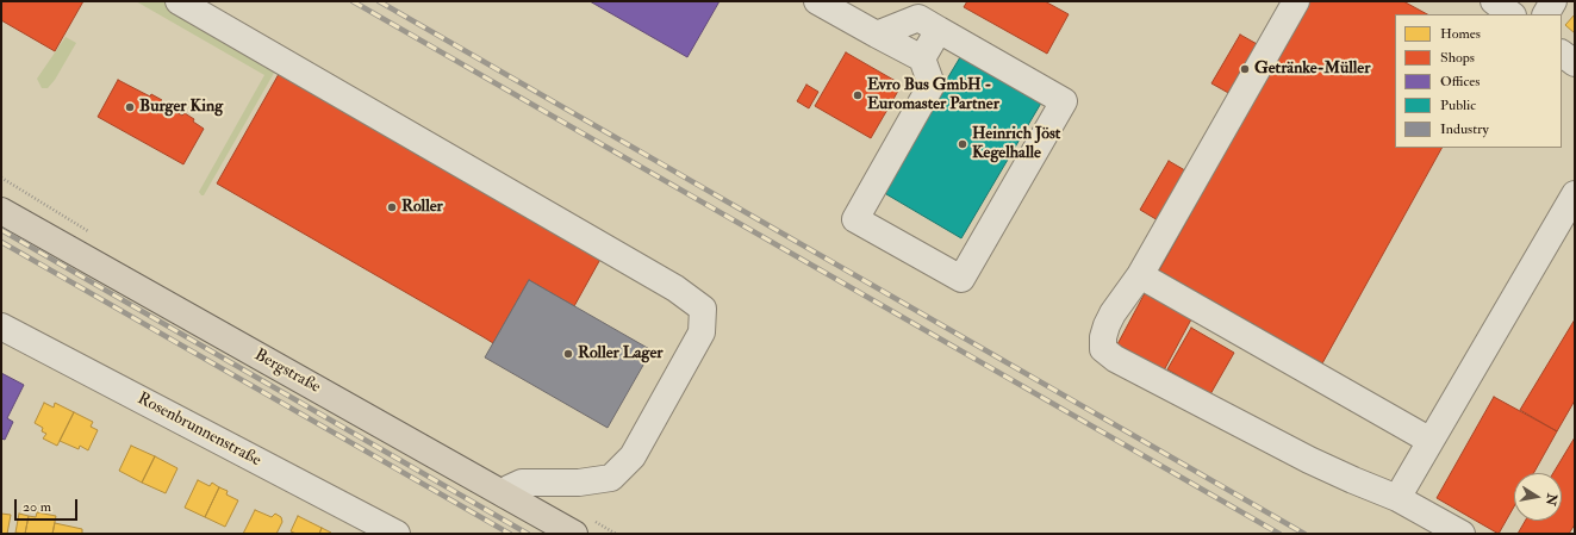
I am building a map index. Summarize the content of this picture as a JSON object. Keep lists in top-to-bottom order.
{
  "streets": {
    "main road": ["Bergstraße"],
    "street": ["Rosenbrunnenstraße"]
  },
  "places": [
    "Getränke-Müller",
    "Evro Bus GmbH - Euromaster Partner",
    "Burger King",
    "Heinrich Jöst Kegelhalle",
    "Roller",
    "Roller Lager"
  ],
  "legend": [
    "Homes",
    "Shops",
    "Offices",
    "Public",
    "Industry"
  ],
  "scale_bar": "20 m",
  "north": "right"
}
